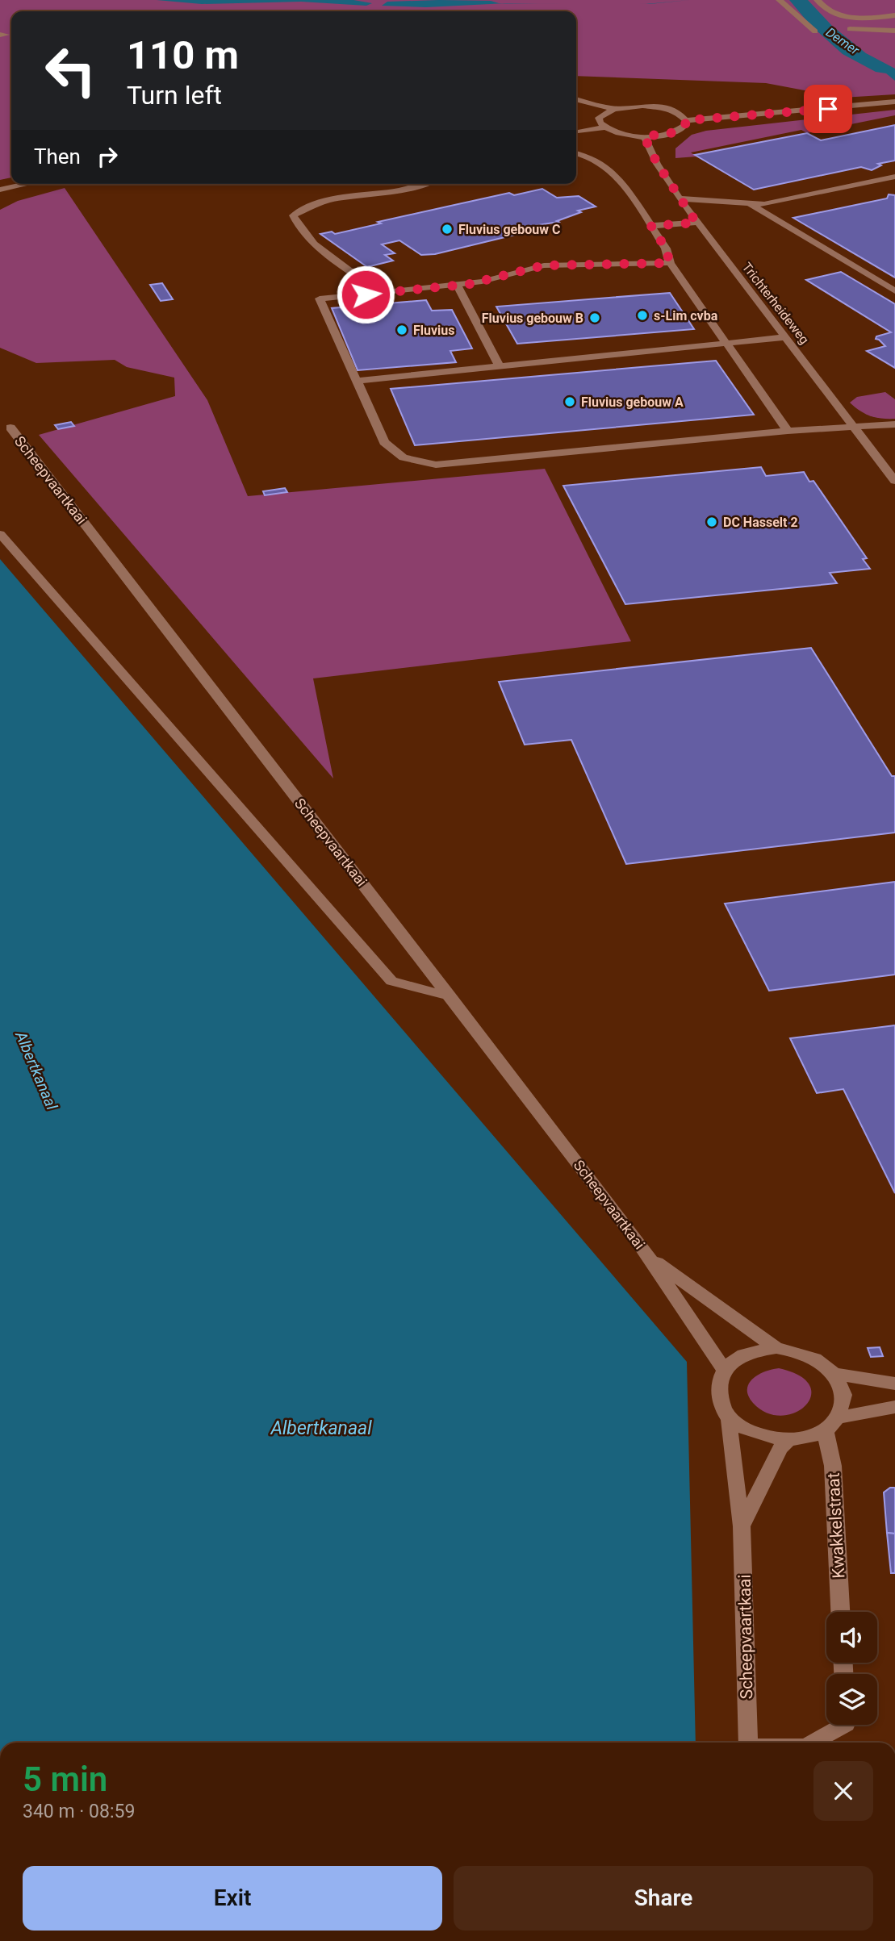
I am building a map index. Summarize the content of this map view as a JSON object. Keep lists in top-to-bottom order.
{
  "streets": {
    "street": ["Trichterheideweg", "Scheepvaartkaai", "Kwakkelstraat"]
  },
  "crossings": [
    ["Scheepvaartkaai", "Kwakkelstraat"]
  ],
  "water": ["Demer", "Albertkanaal"],
  "places": [
    "Fluvius gebouw C",
    "s-Lim cvba",
    "Fluvius gebouw B",
    "Fluvius",
    "Fluvius gebouw A",
    "DC Hasselt 2"
  ],
  "page": {
    "turn": ["110 m", "Turn left"],
    "then": "Then",
    "heading": ["5 min", "340 m · 08:59"],
    "buttons": ["Exit", "Share"]
  }
}
